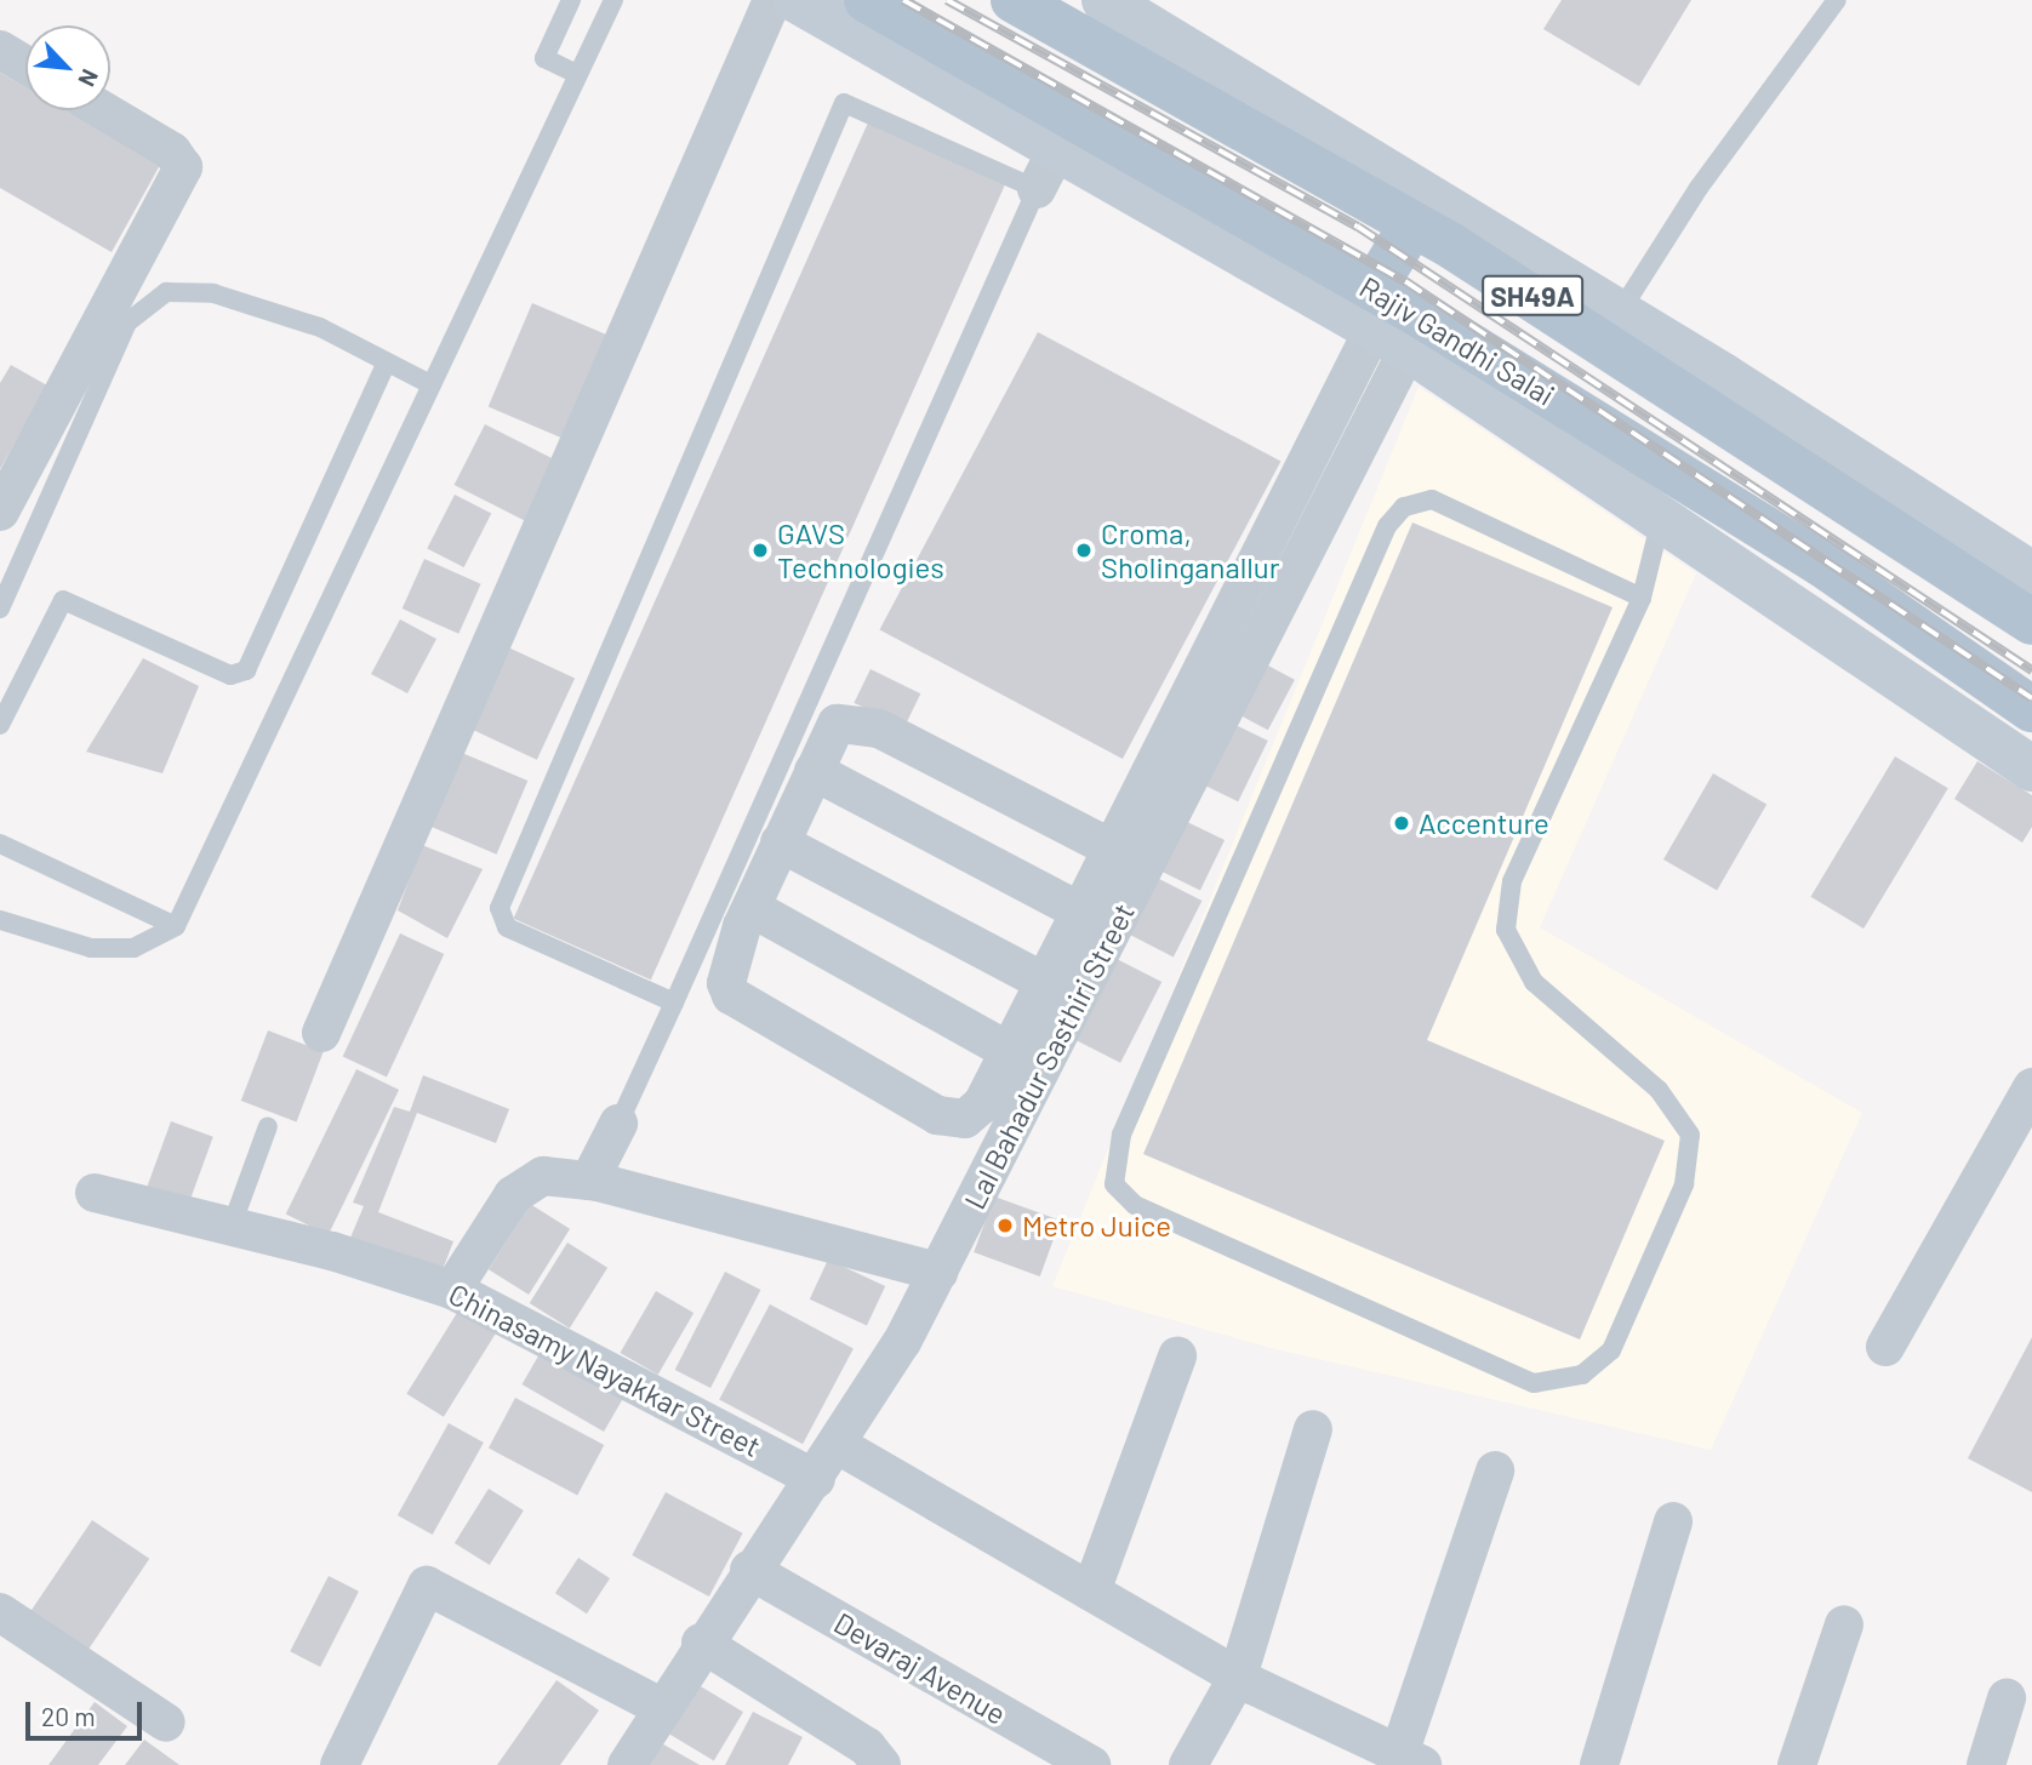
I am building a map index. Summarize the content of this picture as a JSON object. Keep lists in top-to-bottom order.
{
  "streets": {
    "main road": ["SH49A", "Rajiv Gandhi Salai"],
    "street": ["Lal Bahadur Sasthiri Street", "Chinasamy Nayakkar Street", "Devaraj Avenue"]
  },
  "crossings": [
    ["Rajiv Gandhi Salai", "Lal Bahadur Sasthiri Street"],
    ["Lal Bahadur Sasthiri Street", "Chinasamy Nayakkar Street"],
    ["Lal Bahadur Sasthiri Street", "Devaraj Avenue"]
  ],
  "places": [
    "GAVS Technologies",
    "Croma, Sholinganallur",
    "Accenture",
    "Metro Juice"
  ],
  "scale_bar": "20 m",
  "north": "bottom right"
}
